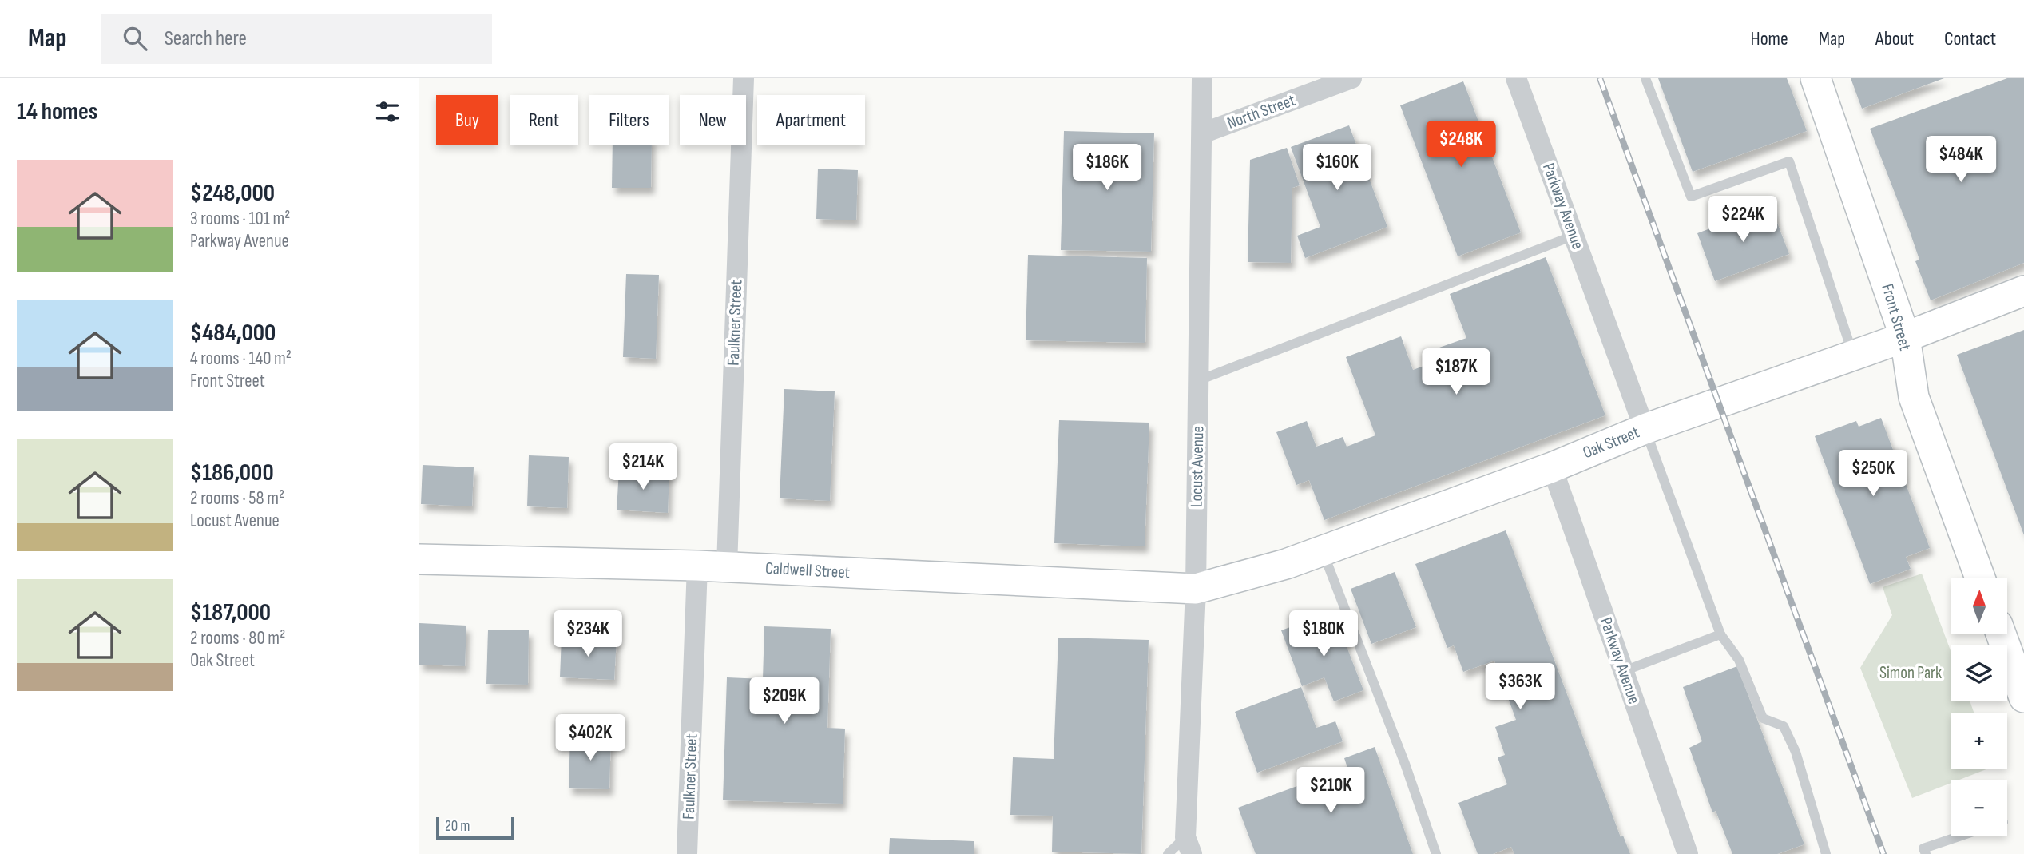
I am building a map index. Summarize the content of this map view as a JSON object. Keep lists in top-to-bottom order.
{
  "streets": {
    "main road": ["Front Street", "Oak Street", "Caldwell Street"],
    "street": [
      "North Street",
      "Parkway Avenue",
      "Faulkner Street",
      "Locust Avenue"
    ]
  },
  "crossings": [
    ["North Street", "Locust Avenue"],
    ["Parkway Avenue", "Oak Street"],
    ["Front Street", "Oak Street"],
    ["Faulkner Street", "Caldwell Street"],
    ["Oak Street", "Locust Avenue"],
    ["Oak Street", "Caldwell Street"],
    ["Locust Avenue", "Caldwell Street"]
  ],
  "parks": ["Simon Park"],
  "scale_bar": "20 m",
  "north": "top",
  "page": {
    "header": "Map",
    "search": "Search here",
    "nav": [
      "Home",
      "Map",
      "About",
      "Contact"
    ],
    "heading": "14 homes",
    "chip": [
      "Buy",
      "Rent",
      "Filters",
      "New",
      "Apartment"
    ],
    "price": [
      "$248K",
      "$484K",
      "$186K",
      "$160K",
      "$224K",
      "$187K",
      "$214K",
      "$250K",
      "$234K",
      "$180K",
      "$363K",
      "$209K",
      "$402K",
      "$210K"
    ],
    "list": [
      {
        "name": "$248,000",
        "note": "3 rooms · 101 m² · Parkway Avenue"
      },
      {
        "name": "$484,000",
        "note": "4 rooms · 140 m² · Front Street"
      },
      {
        "name": "$186,000",
        "note": "2 rooms · 58 m² · Locust Avenue"
      },
      {
        "name": "$187,000",
        "note": "2 rooms · 80 m² · Oak Street"
      }
    ],
    "map_buttons": ["+", "−"],
    "scale": "20 m"
  }
}
